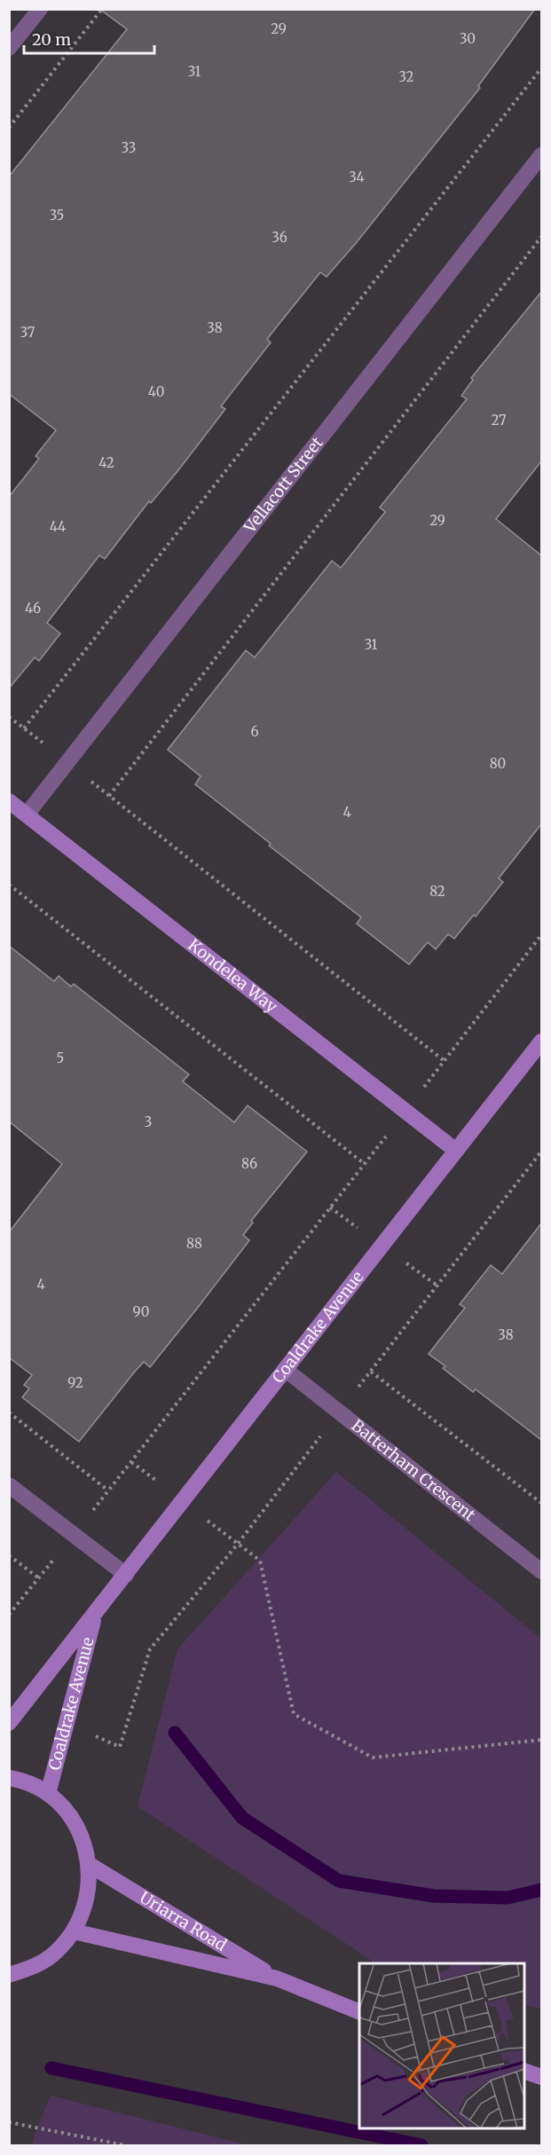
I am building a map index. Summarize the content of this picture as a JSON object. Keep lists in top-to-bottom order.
{
  "streets": {
    "street": [
      "Vellacott Street",
      "Kondelea Way",
      "Coaldrake Avenue",
      "Batterham Crescent",
      "Uriarra Road"
    ]
  },
  "crossings": [
    ["Vellacott Street", "Kondelea Way"],
    ["Kondelea Way", "Coaldrake Avenue"],
    ["Coaldrake Avenue", "Batterham Crescent"]
  ],
  "house_numbers": [
    "29",
    "30",
    "31",
    "32",
    "33",
    "34",
    "35",
    "36",
    "38",
    "37",
    "40",
    "27",
    "42",
    "29",
    "44",
    "46",
    "31",
    "6",
    "80",
    "4",
    "82",
    "5",
    "3",
    "86",
    "88",
    "4",
    "90",
    "38",
    "92"
  ],
  "scale_bar": "20 m"
}
